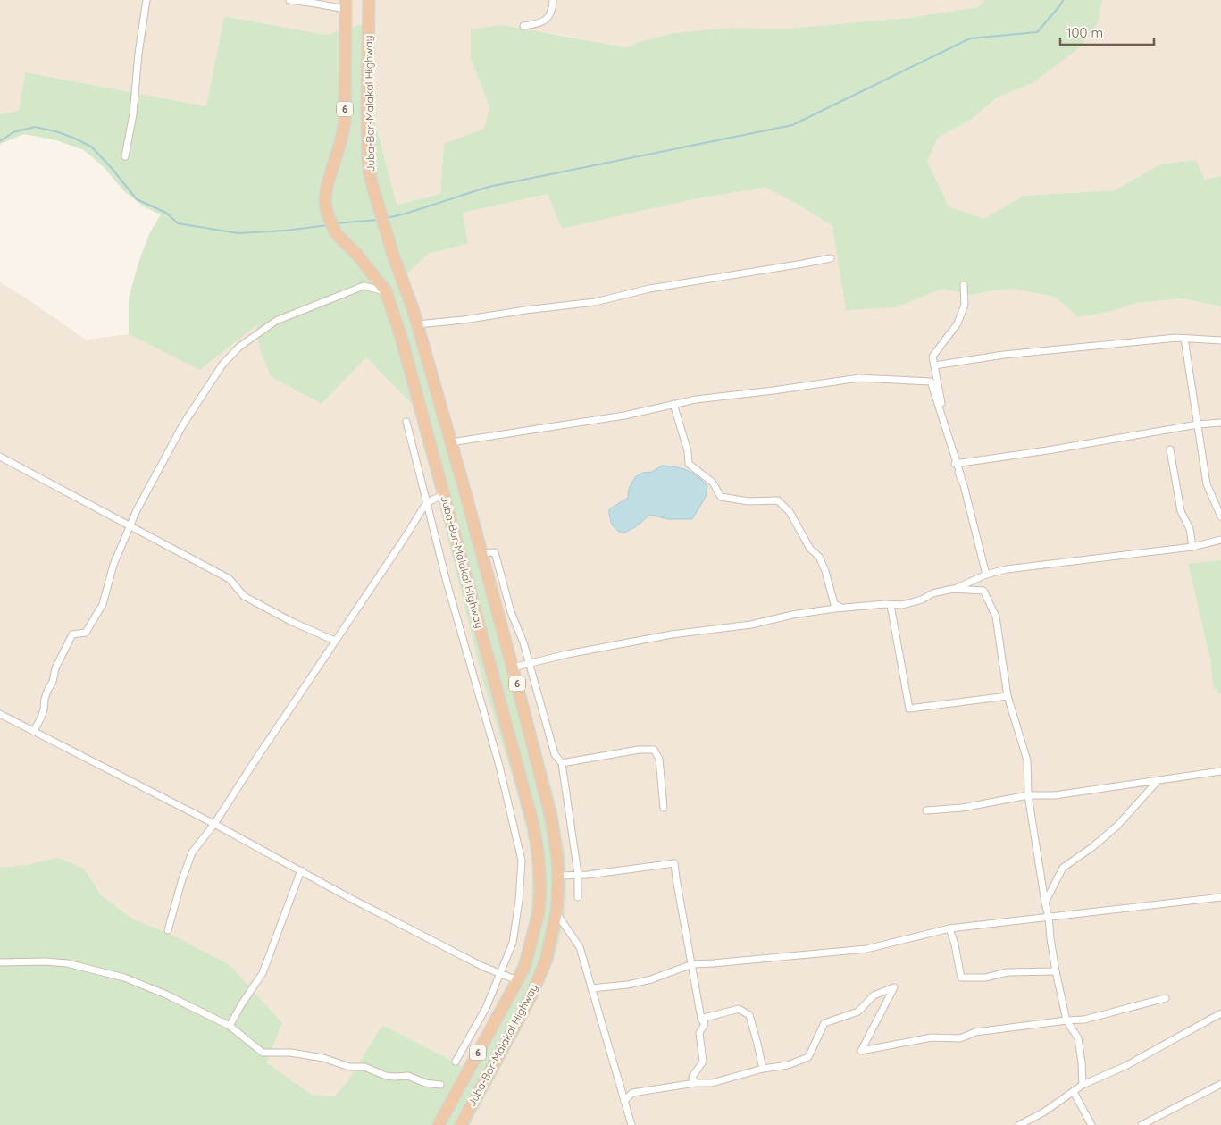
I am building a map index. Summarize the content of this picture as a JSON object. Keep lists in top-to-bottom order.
{
  "streets": {
    "highway": ["Juba-Bor-Malakal Highway", "6"]
  },
  "scale_bar": "100 m"
}
